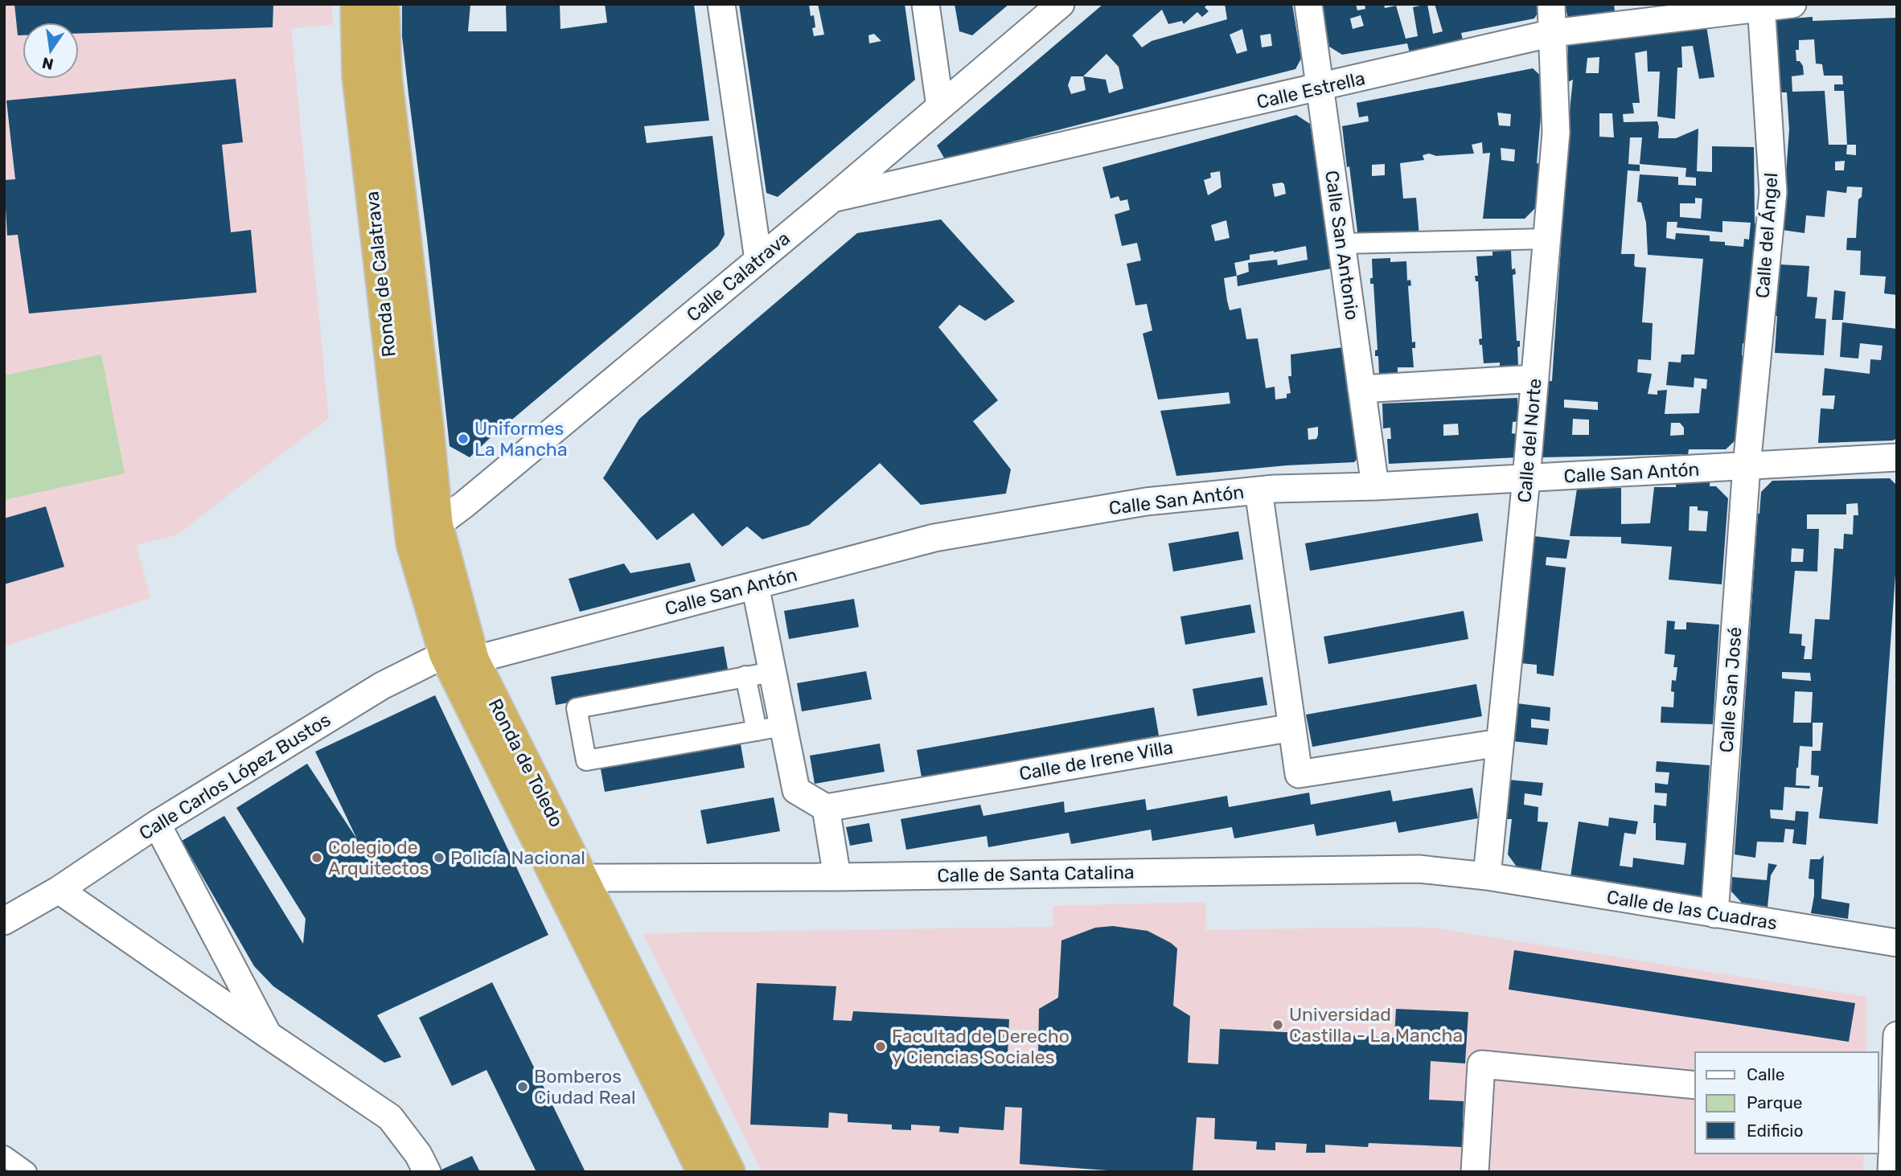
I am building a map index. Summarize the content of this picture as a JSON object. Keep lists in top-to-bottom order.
{
  "streets": {
    "highway": ["Ronda de Calatrava", "Ronda de Toledo"],
    "street": [
      "Calle Estrella",
      "Calle del Ángel",
      "Calle San Antonio",
      "Calle Calatrava",
      "Calle del Norte",
      "Calle San Antón",
      "Calle San José",
      "Calle de Irene Villa",
      "Calle Carlos López Bustos",
      "Calle de Santa Catalina",
      "Calle de las Cuadras"
    ]
  },
  "crossings": [
    ["Calle Estrella", "Calle del Ángel"],
    ["Calle Estrella", "Calle San Antonio"],
    ["Calle Estrella", "Calle Calatrava"],
    ["Calle Estrella", "Calle del Norte"],
    ["Calle del Ángel", "Calle San Antón"],
    ["Calle del Ángel", "Calle San José"],
    ["Calle San Antonio", "Calle San Antón"],
    ["Ronda de Calatrava", "Calle Calatrava"],
    ["Ronda de Calatrava", "Ronda de Toledo"],
    ["Calle Calatrava", "Ronda de Toledo"],
    ["Calle del Norte", "Calle San Antón"],
    ["Calle del Norte", "Calle de Santa Catalina"],
    ["Calle del Norte", "Calle de las Cuadras"],
    ["Calle San Antón", "Calle San José"],
    ["Calle San Antón", "Ronda de Toledo"],
    ["Calle San José", "Calle de las Cuadras"],
    ["Ronda de Toledo", "Calle Carlos López Bustos"],
    ["Ronda de Toledo", "Calle de Santa Catalina"],
    ["Calle de Santa Catalina", "Calle de las Cuadras"]
  ],
  "places": [
    "Uniformes La Mancha",
    "Colegio de Arquitectos",
    "Policía Nacional",
    "Universidad Castilla - La Mancha",
    "Facultad de Derecho y Ciencias Sociales",
    "Bomberos Ciudad Real"
  ],
  "legend": ["Calle", "Parque", "Edificio"],
  "north": "bottom"
}
